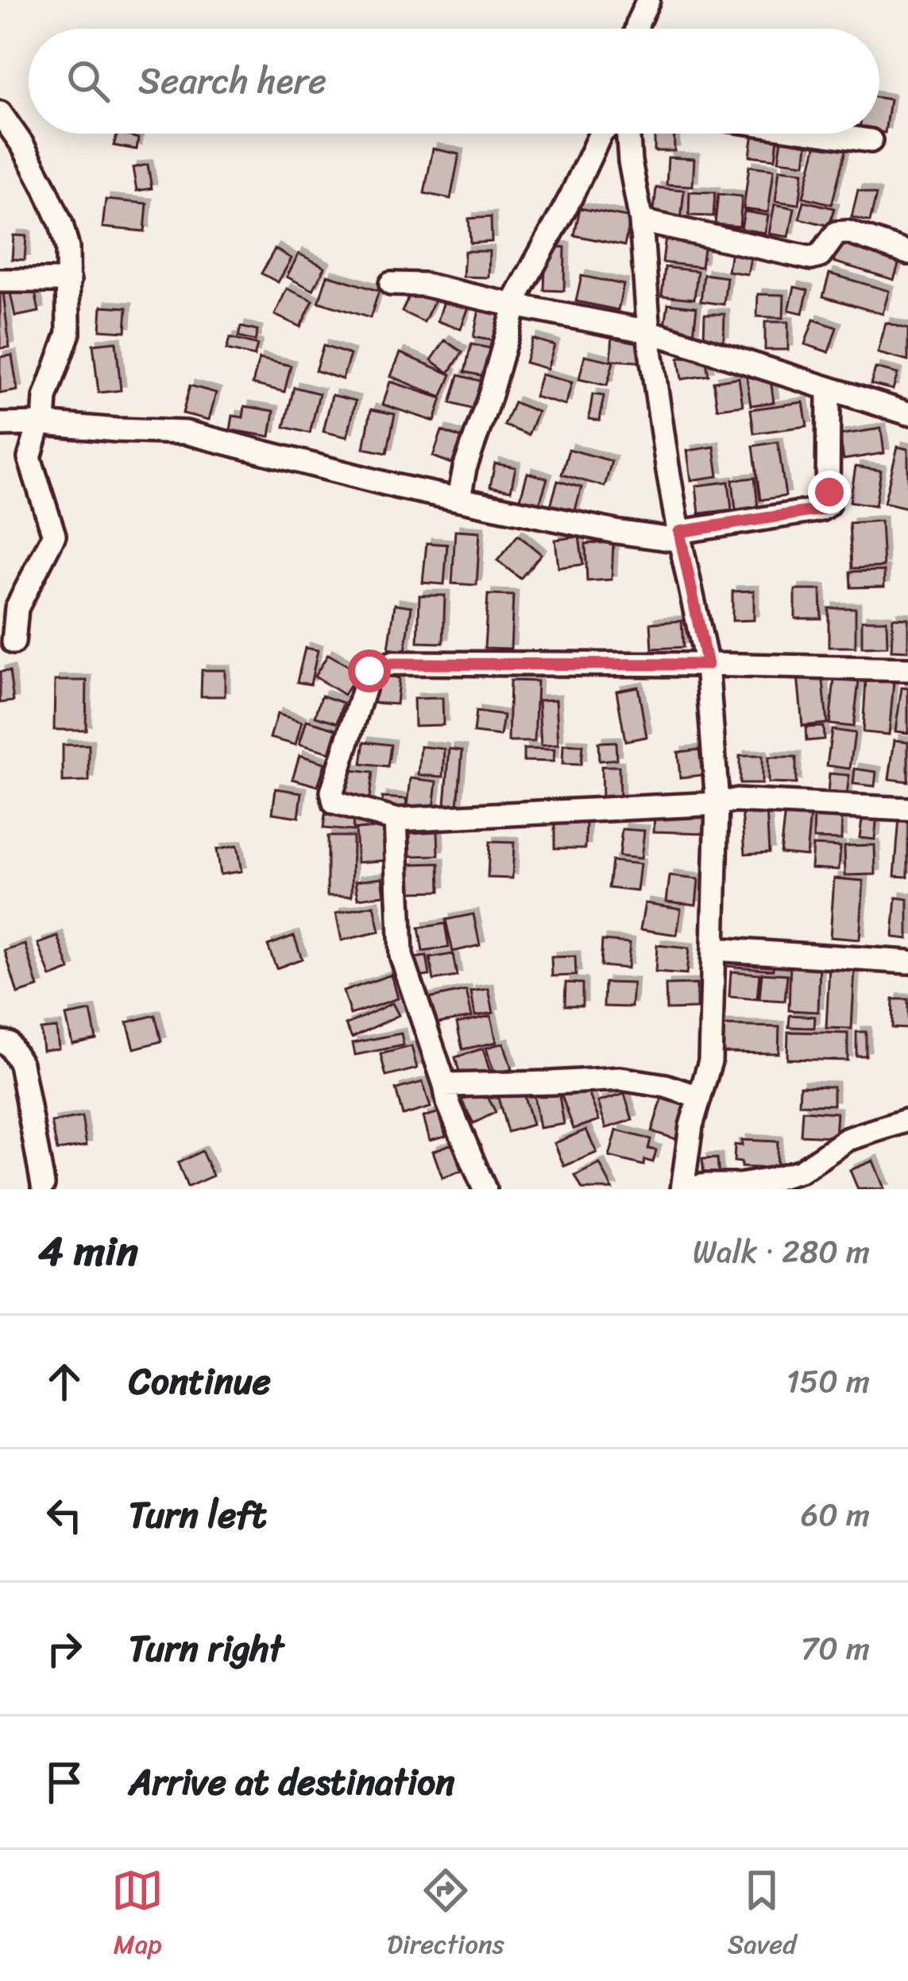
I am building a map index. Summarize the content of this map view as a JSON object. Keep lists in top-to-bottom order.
{
  "page": {
    "search": "Search here",
    "heading": ["4 min", "Walk · 280 m"],
    "list": [
      ["Continue", "150 m"],
      ["Turn left", "60 m"],
      ["Turn right", "70 m"],
      "Arrive at destination"
    ],
    "nav": ["Map", "Directions", "Saved"]
  }
}
